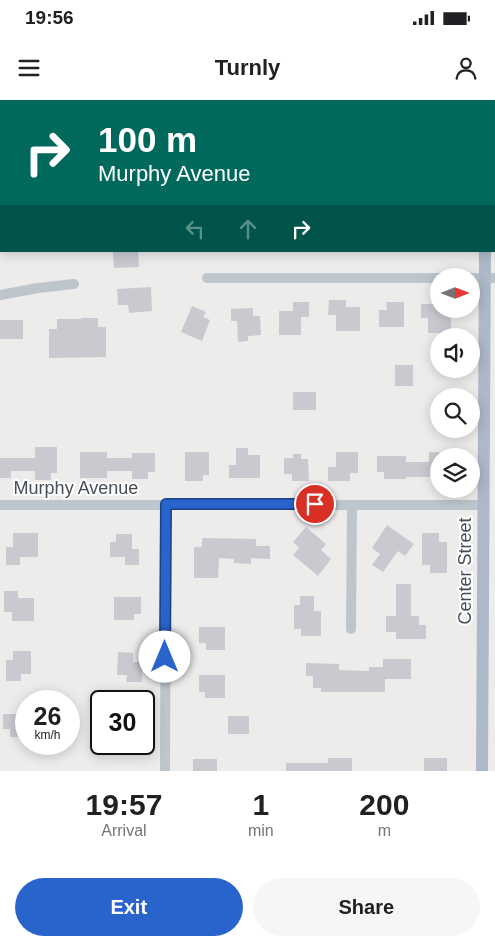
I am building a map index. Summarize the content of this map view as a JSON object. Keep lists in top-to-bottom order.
{
  "streets": {
    "main road": ["Center Street"],
    "street": ["Murphy Avenue"]
  },
  "crossings": [
    ["Murphy Avenue", "Center Street"]
  ],
  "north": "right",
  "page": {
    "status": "19:56",
    "header": "Turnly",
    "turn": ["100 m", "Murphy Avenue"],
    "speed": "26 km/h",
    "limit": "30",
    "eta": [
      "19:57",
      "Arrival",
      "1",
      "min",
      "200",
      "m"
    ],
    "buttons": ["Exit", "Share"]
  }
}
